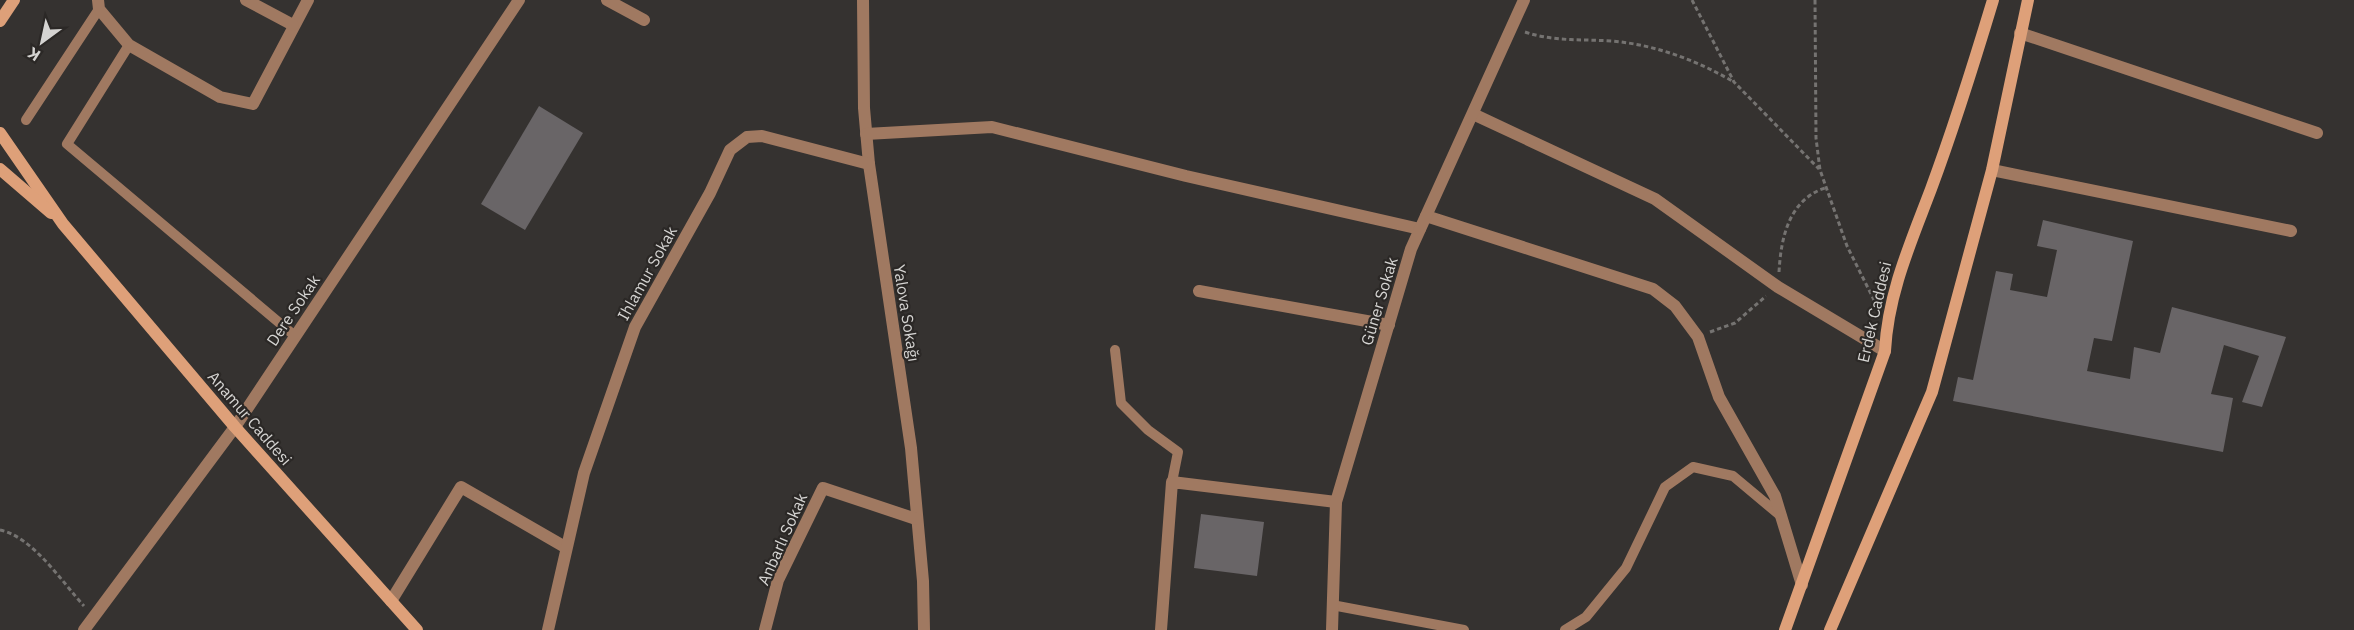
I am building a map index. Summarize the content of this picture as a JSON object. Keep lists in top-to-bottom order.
{
  "streets": {
    "street": [
      "Ihlamur Sokak",
      "Güner Sokak",
      "Dere Sokak",
      "Erdek Caddesi",
      "Yalova Sokağı",
      "Anamur Caddesi",
      "Anbarlı Sokak"
    ]
  },
  "crossings": [
    ["Ihlamur Sokak", "Yalova Sokağı"],
    ["Dere Sokak", "Anamur Caddesi"],
    ["Yalova Sokağı", "Anbarlı Sokak"]
  ],
  "north": "bottom left"
}
